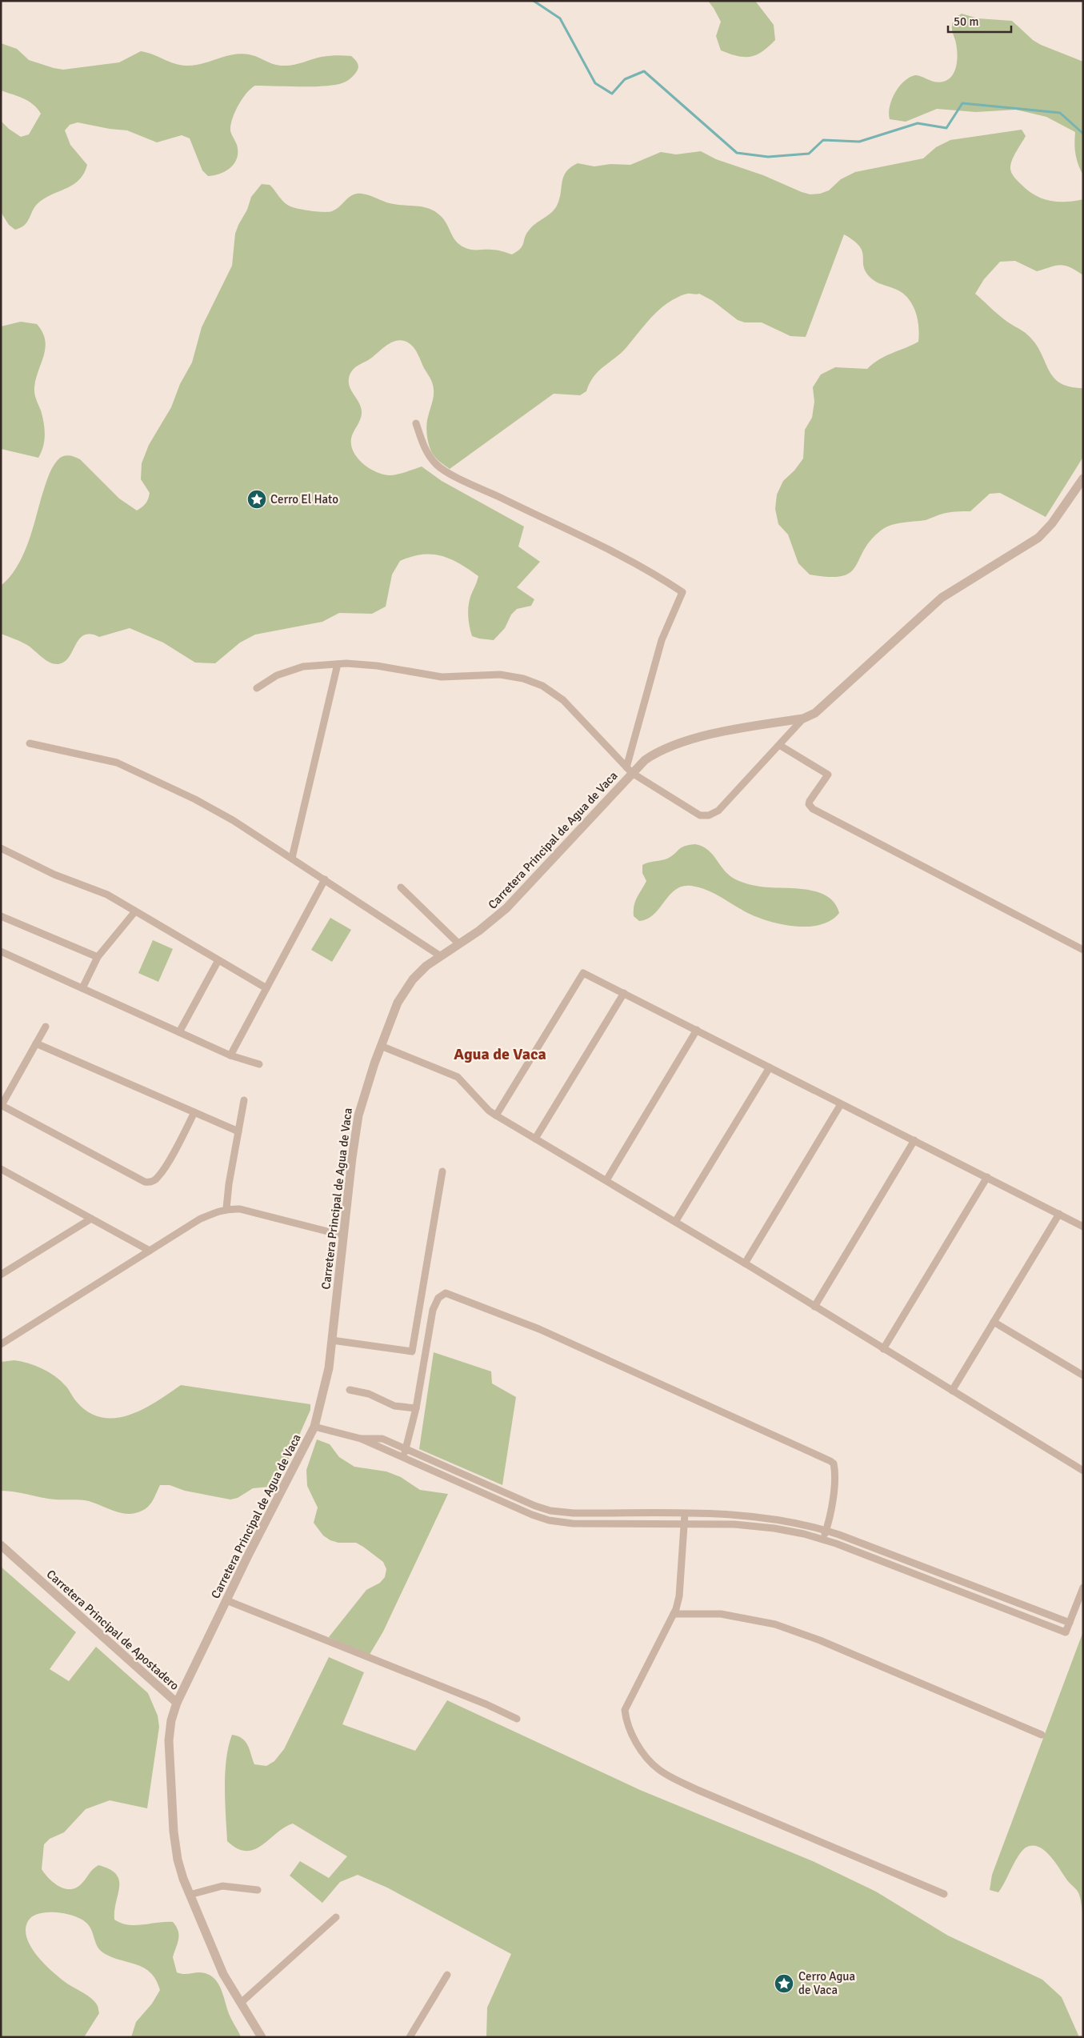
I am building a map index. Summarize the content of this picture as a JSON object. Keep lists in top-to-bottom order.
{
  "streets": {
    "street": ["Carretera Principal de Agua de Vaca", "Carretera Principal de Apostadero"]
  },
  "crossings": [
    ["Carretera Principal de Agua de Vaca", "Carretera Principal de Apostadero"]
  ],
  "districts": ["Agua de Vaca"],
  "places": {
    "place": ["Cerro El Hato", "Cerro Agua de Vaca"]
  },
  "scale_bar": "50 m"
}
